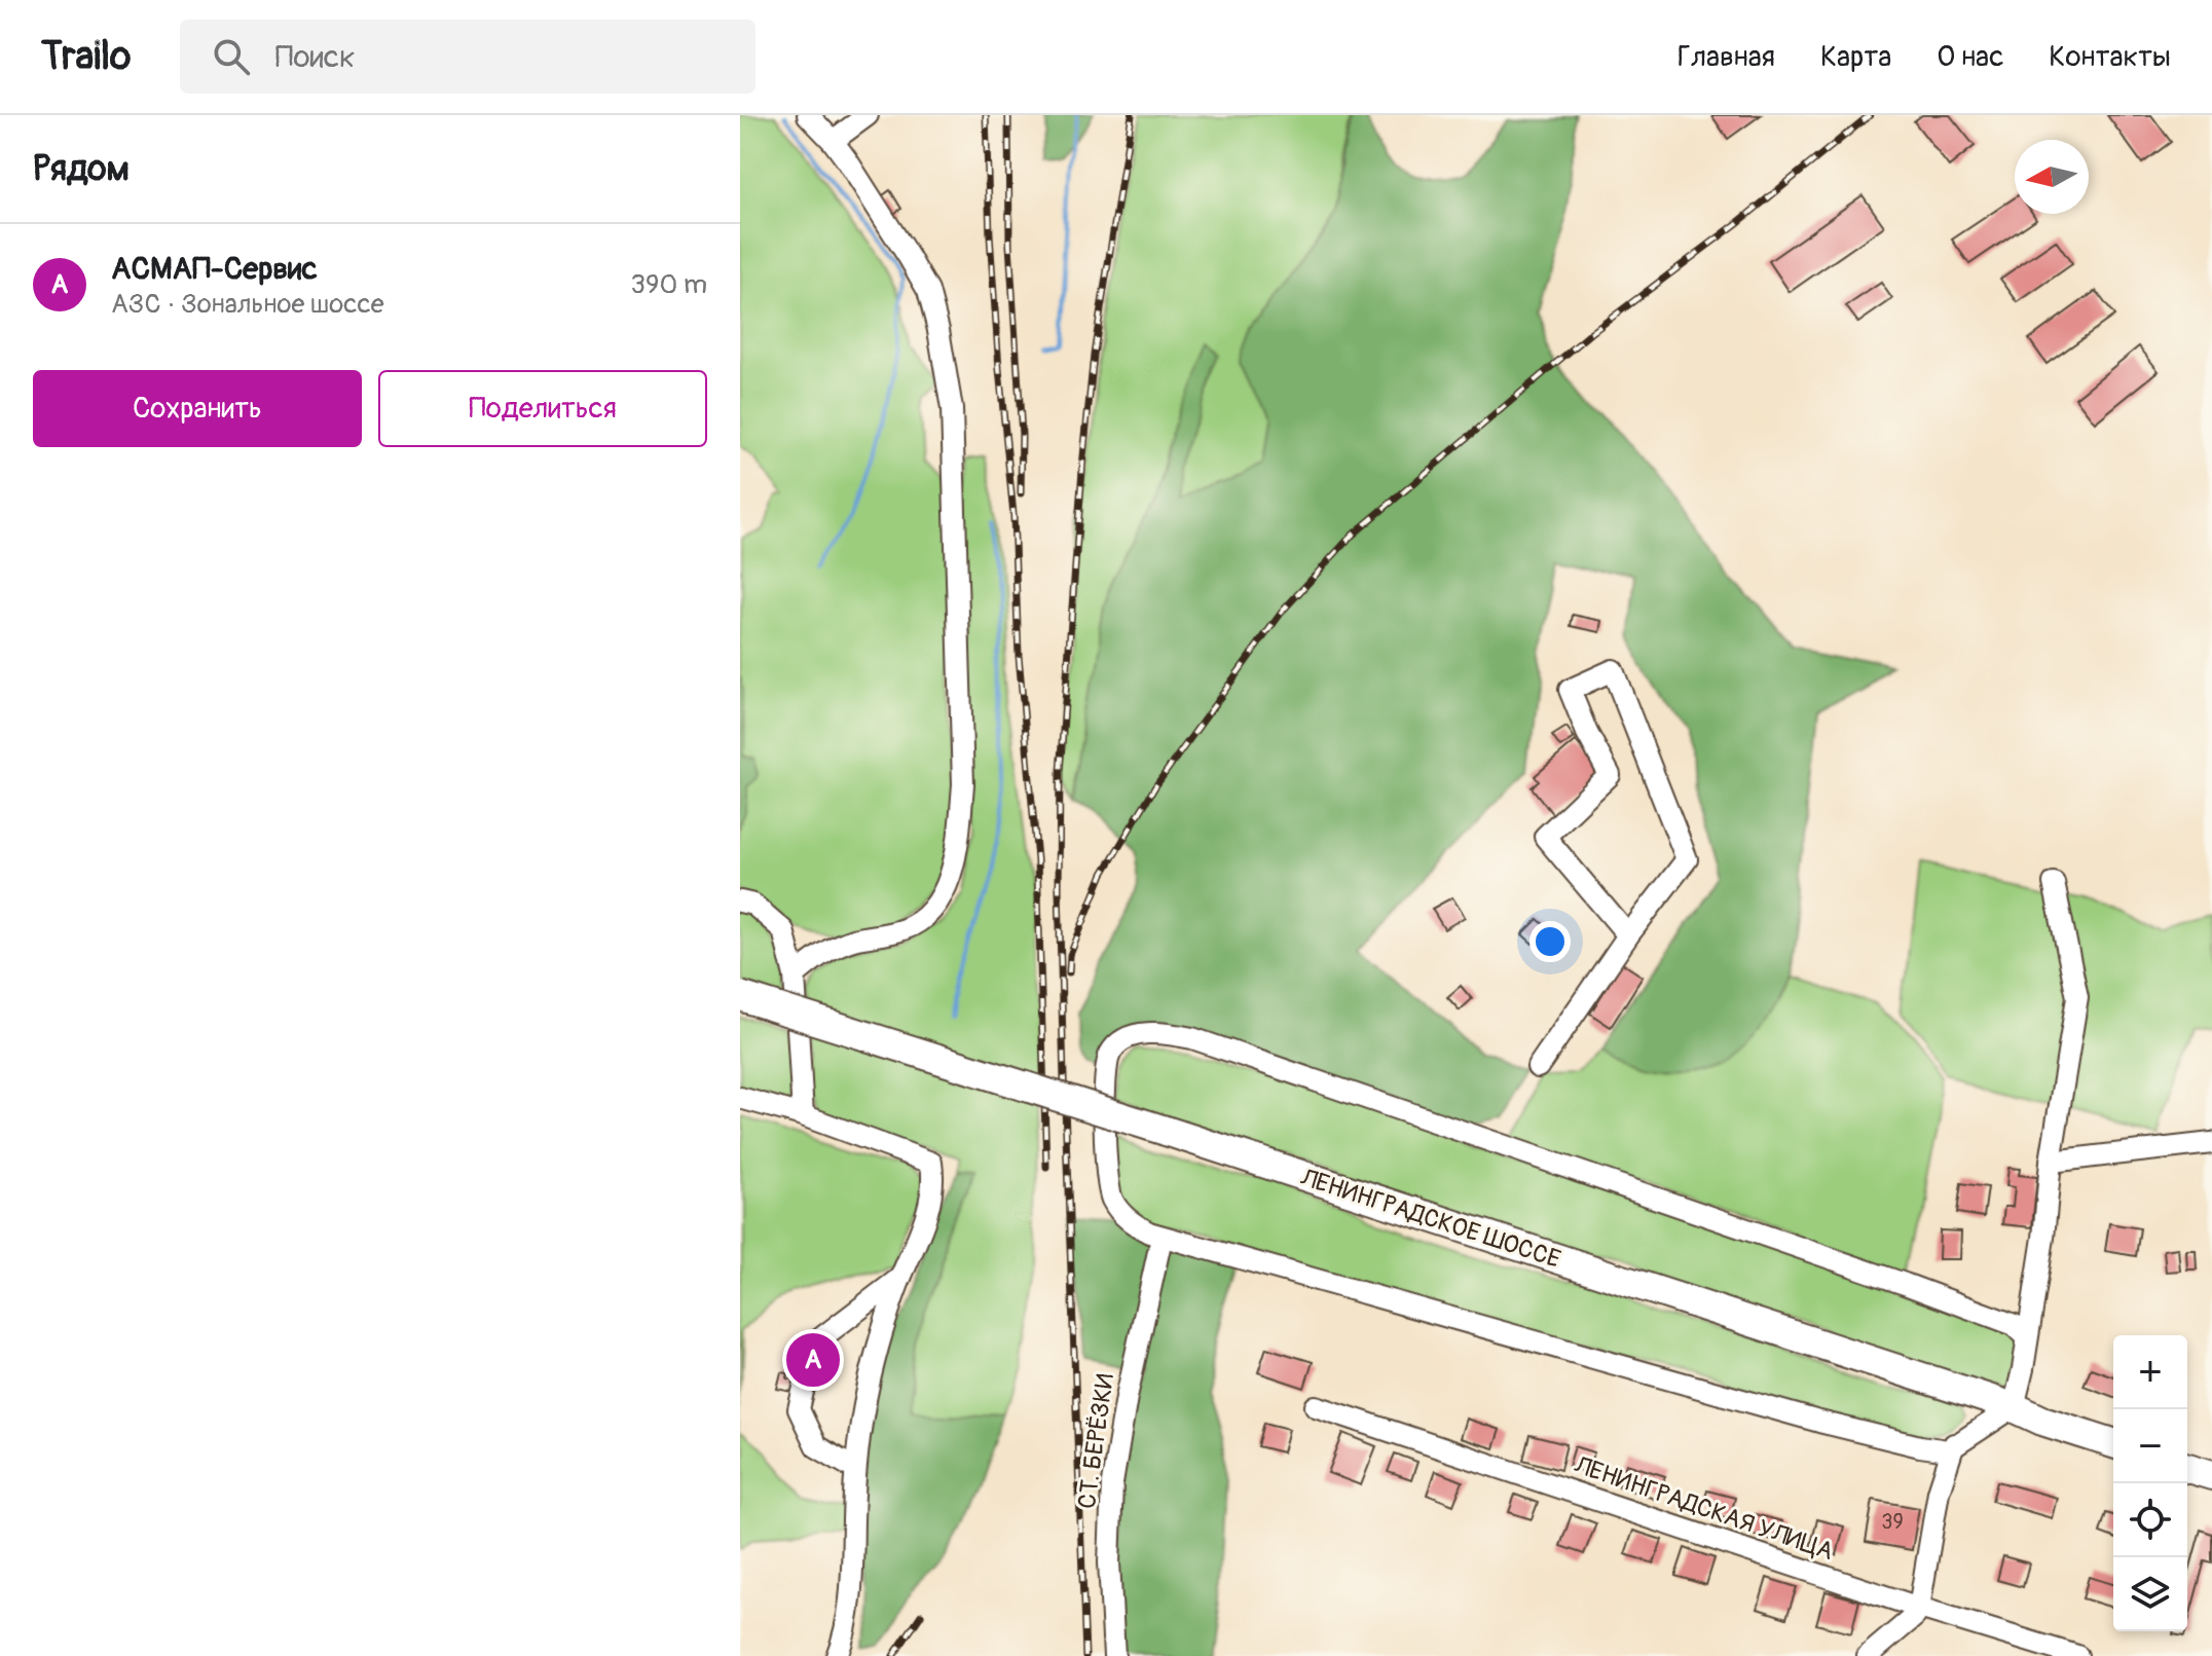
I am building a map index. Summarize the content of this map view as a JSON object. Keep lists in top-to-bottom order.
{
  "streets": {
    "highway": ["ЛЕНИНГРАДСКОЕ ШОССЕ"],
    "street": ["СТ. БЕРЁЗКИ", "ЛЕНИНГРАДСКАЯ УЛИЦА"]
  },
  "house_numbers": ["39"],
  "north": "left",
  "page": {
    "header": "Trailo",
    "search": "Поиск",
    "nav": [
      "Главная",
      "Карта",
      "О нас",
      "Контакты"
    ],
    "heading": "Рядом",
    "list": [
      {
        "mark": "A",
        "name": "АСМАП-Сервис",
        "note": "АЗС · Зональное шоссе",
        "value": "390 m"
      }
    ],
    "buttons": ["Сохранить", "Поделиться"],
    "pins": "A",
    "map_buttons": ["+", "−"]
  }
}
